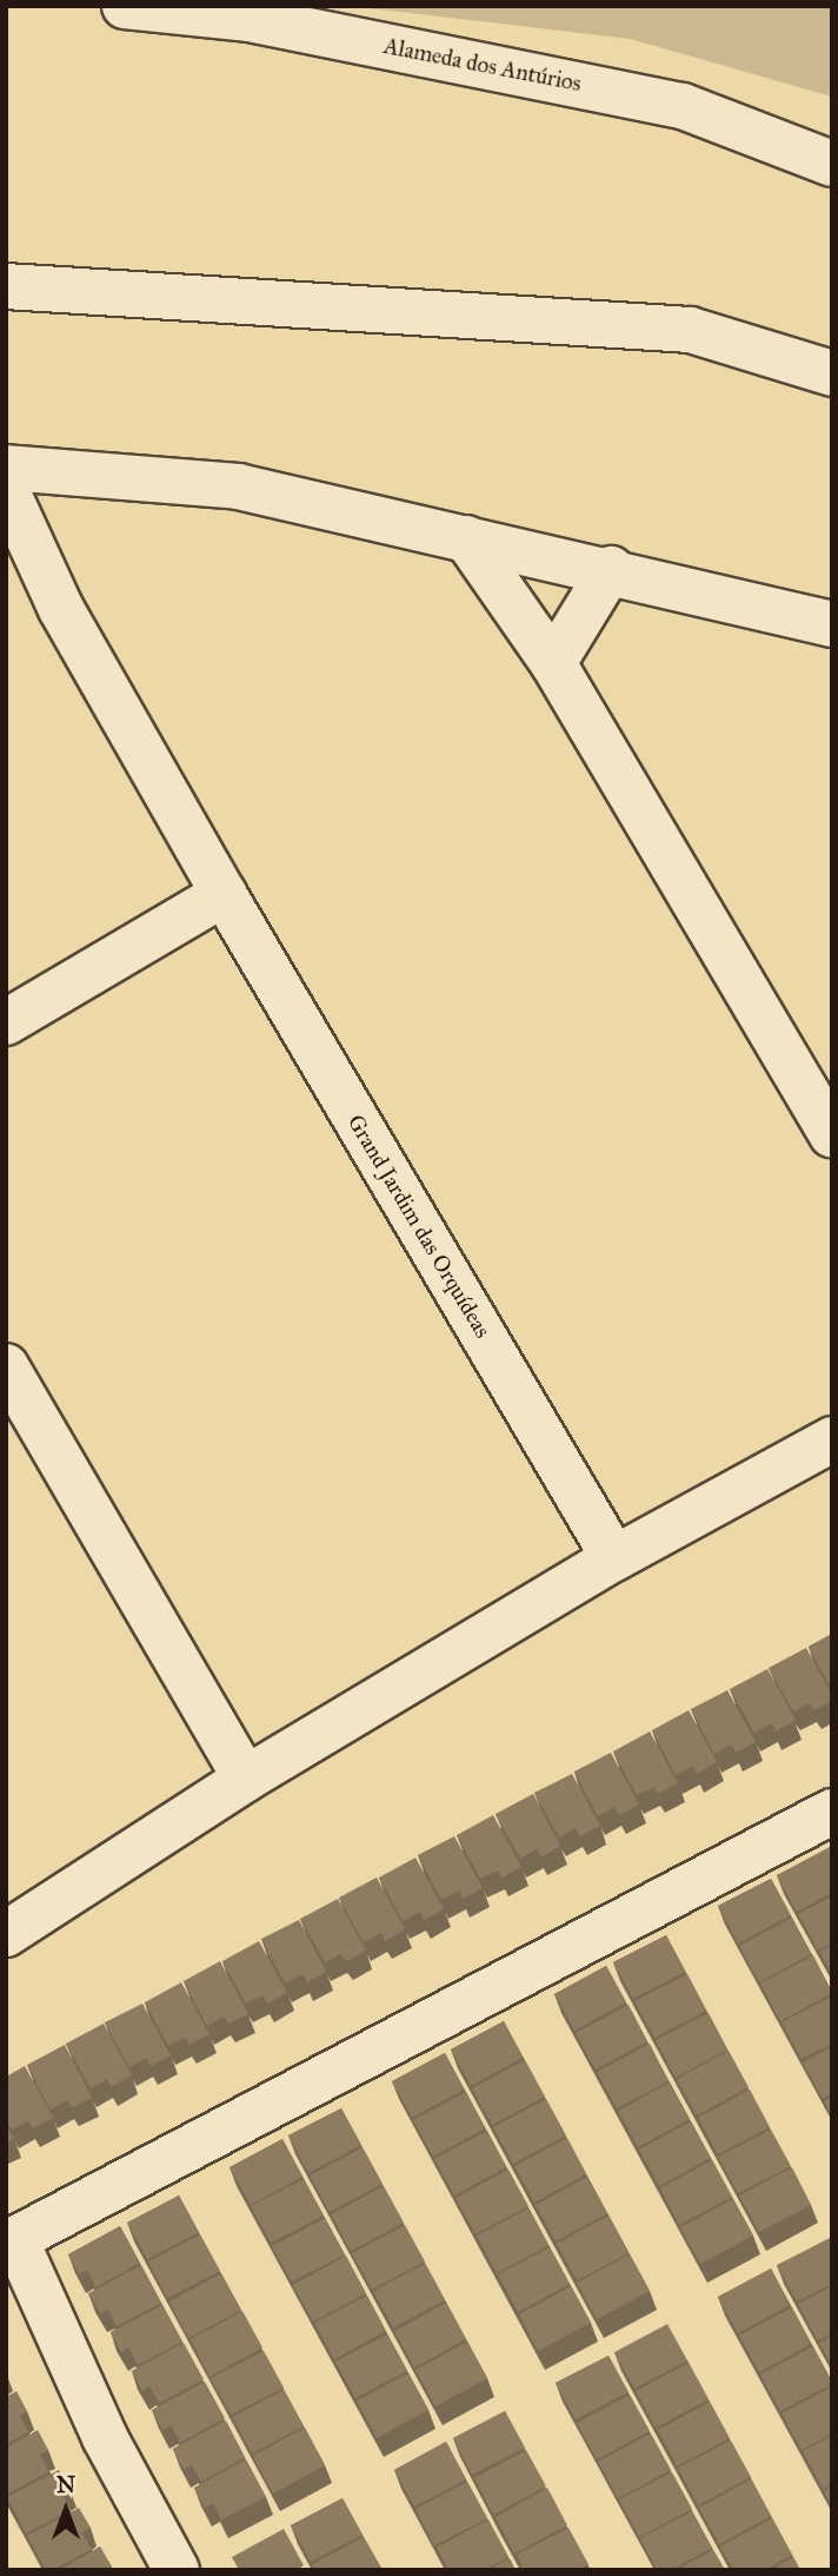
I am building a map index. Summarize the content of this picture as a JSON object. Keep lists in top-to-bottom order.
{
  "streets": {
    "street": ["Alameda dos Antúrios", "Grand Jardim das Orquídeas"]
  },
  "north": "top"
}
